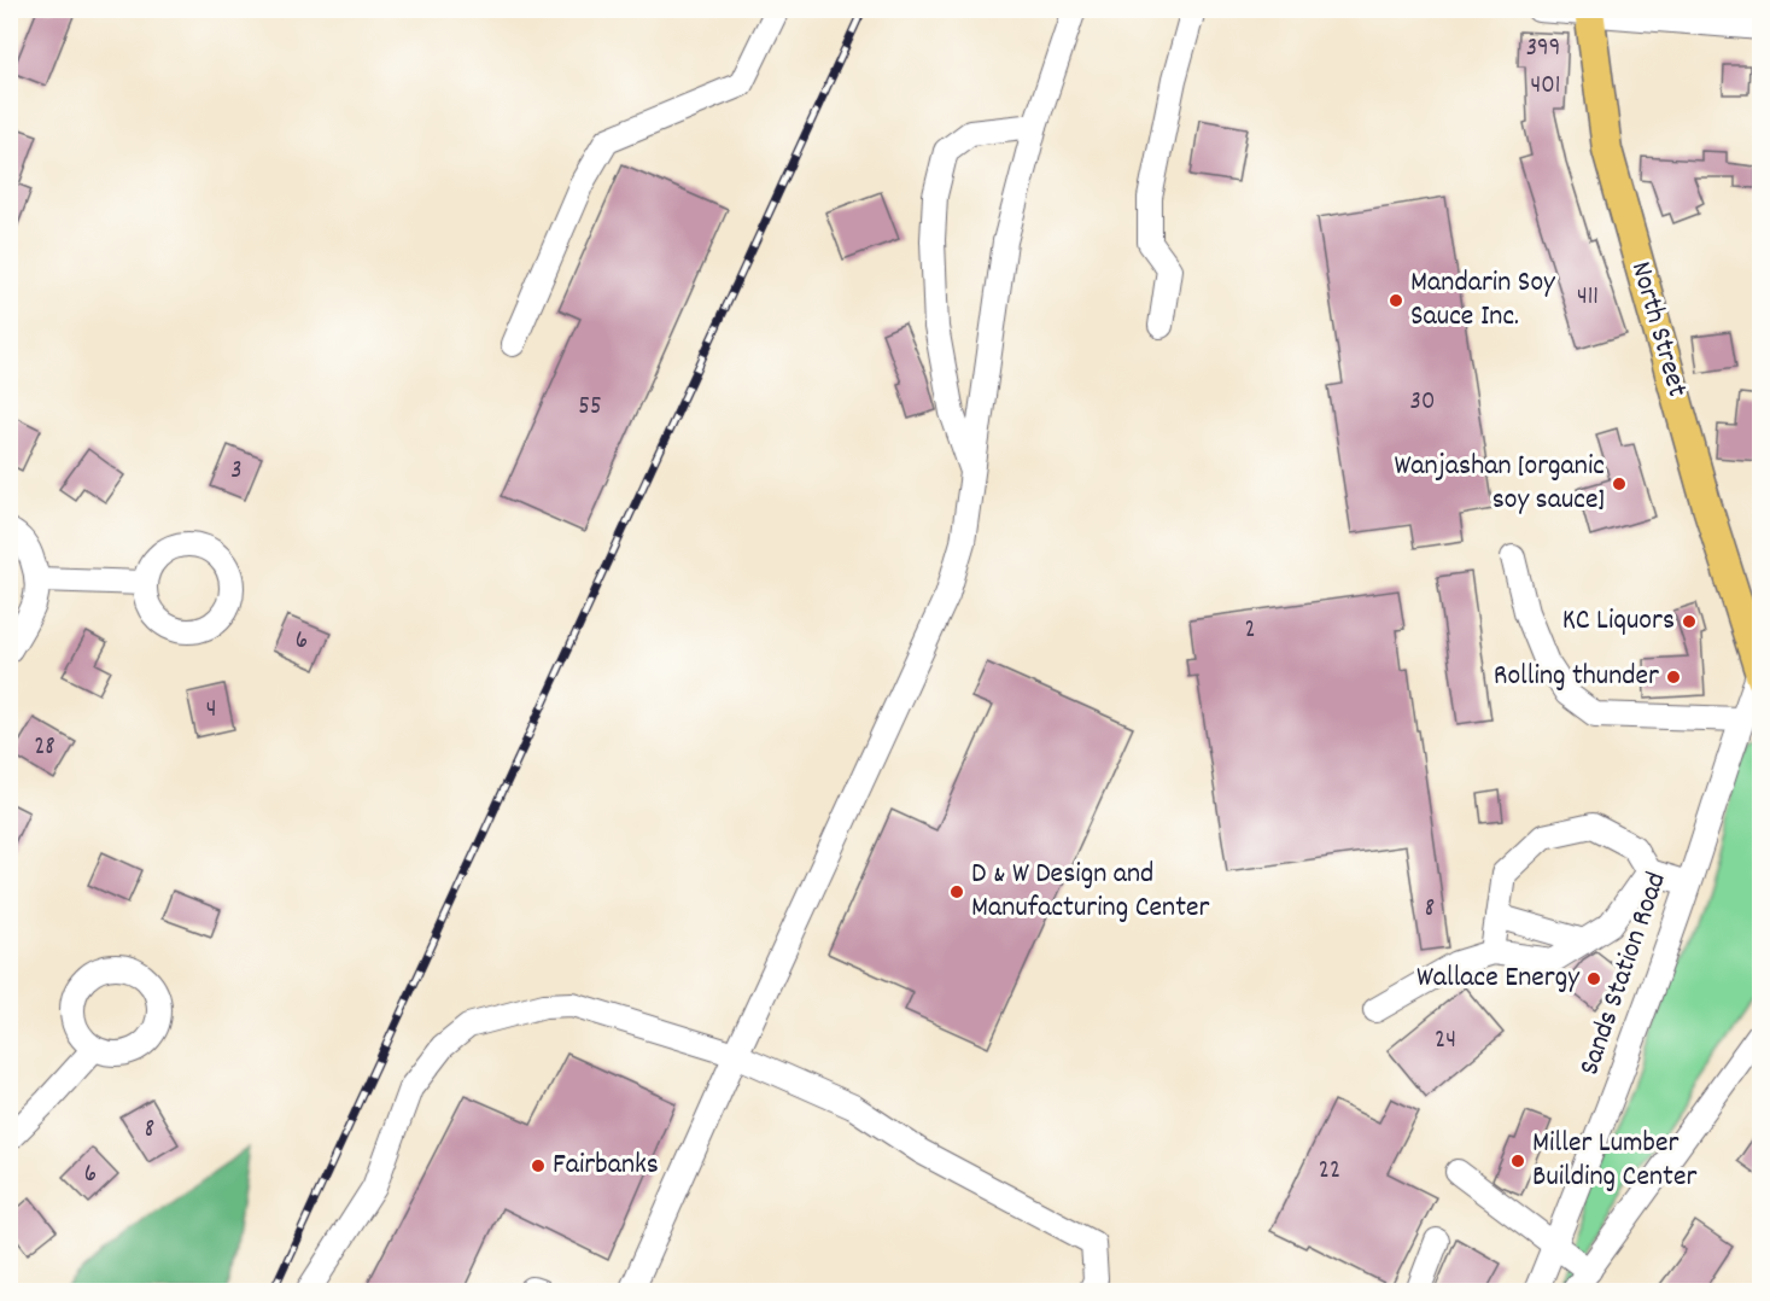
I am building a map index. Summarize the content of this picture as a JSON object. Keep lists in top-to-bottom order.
{
  "streets": {
    "main road": ["North Street"],
    "street": ["Sands Station Road"]
  },
  "crossings": [
    ["North Street", "Sands Station Road"]
  ],
  "places": [
    "Mandarin Soy Sauce Inc.",
    "Wanjashan [organic soy sauce]",
    "KC Liquors",
    "Rolling thunder",
    "D & W Design and Manufacturing Center",
    "Wallace Energy",
    "Miller Lumber Building Center",
    "Fairbanks"
  ],
  "house_numbers": [
    "399",
    "401",
    "411",
    "30",
    "55",
    "3",
    "2",
    "6",
    "4",
    "28",
    "8",
    "24",
    "8",
    "22",
    "6"
  ]
}
